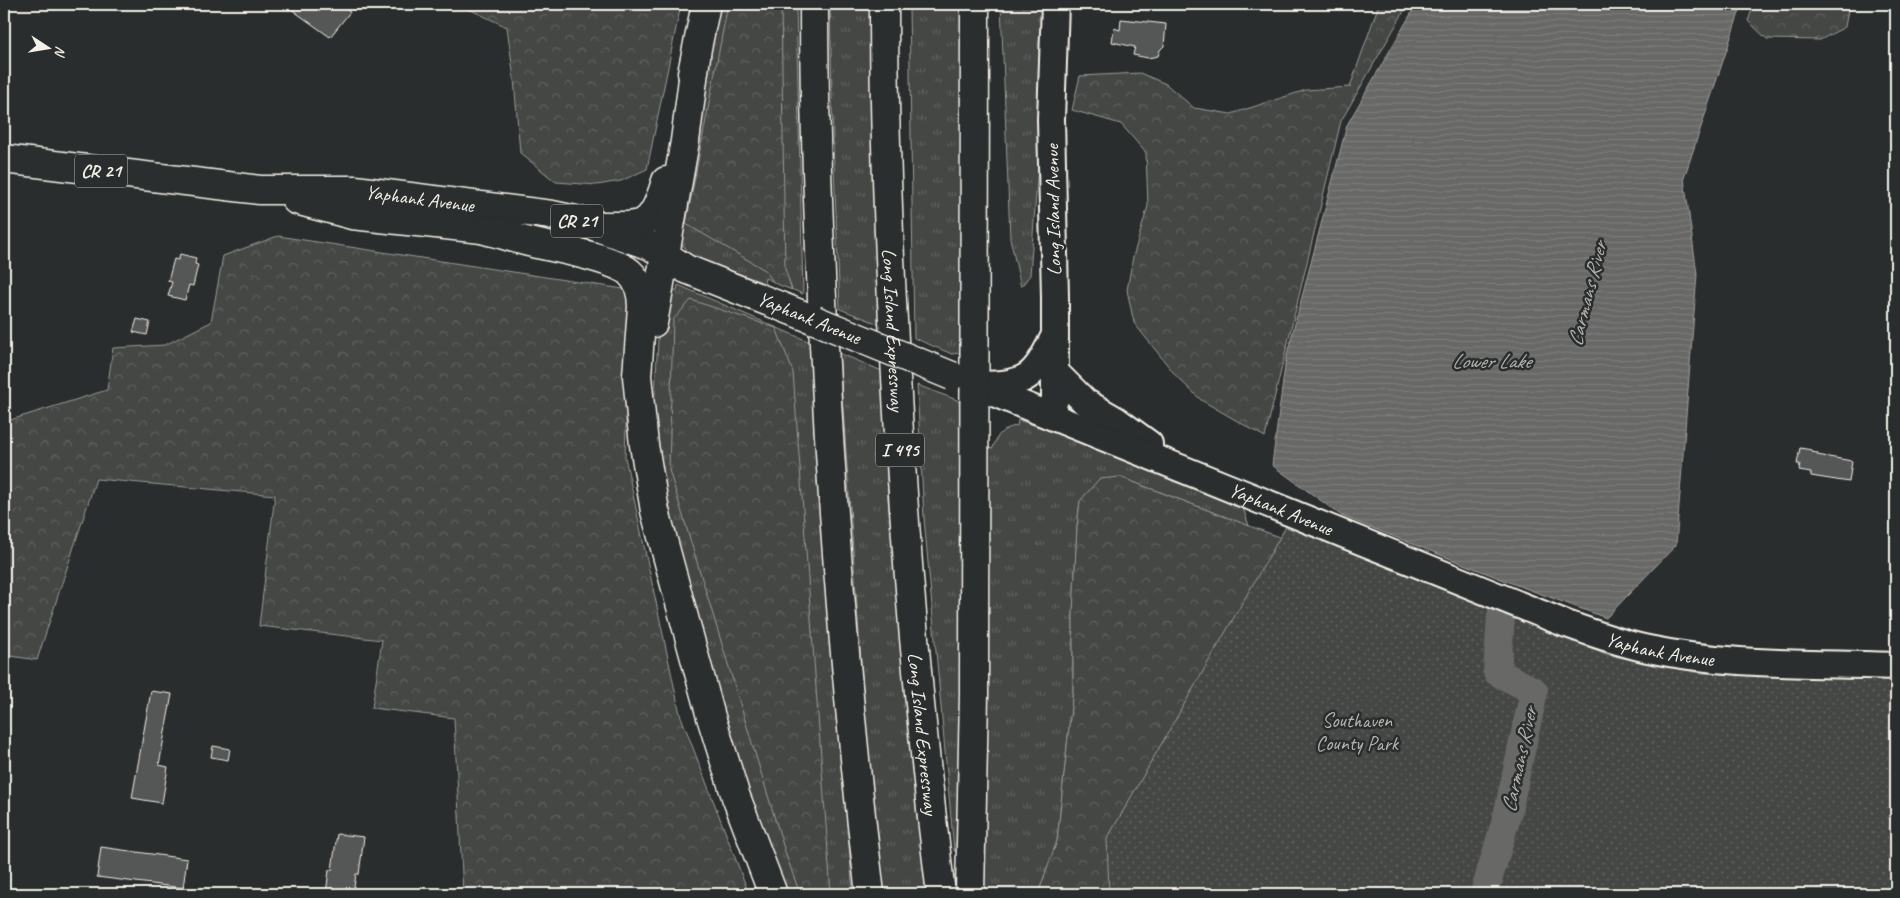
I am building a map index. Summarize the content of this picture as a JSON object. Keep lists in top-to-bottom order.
{
  "streets": {
    "main road": [
      "CR 21",
      "Yaphank Avenue",
      "Long Island Avenue",
      "Long Island Expressway",
      "I 495"
    ]
  },
  "crossings": [
    ["Yaphank Avenue", "Long Island Avenue"]
  ],
  "water": ["Carmans River", "Lower Lake"],
  "parks": ["Southaven County Park"],
  "north": "right"
}
